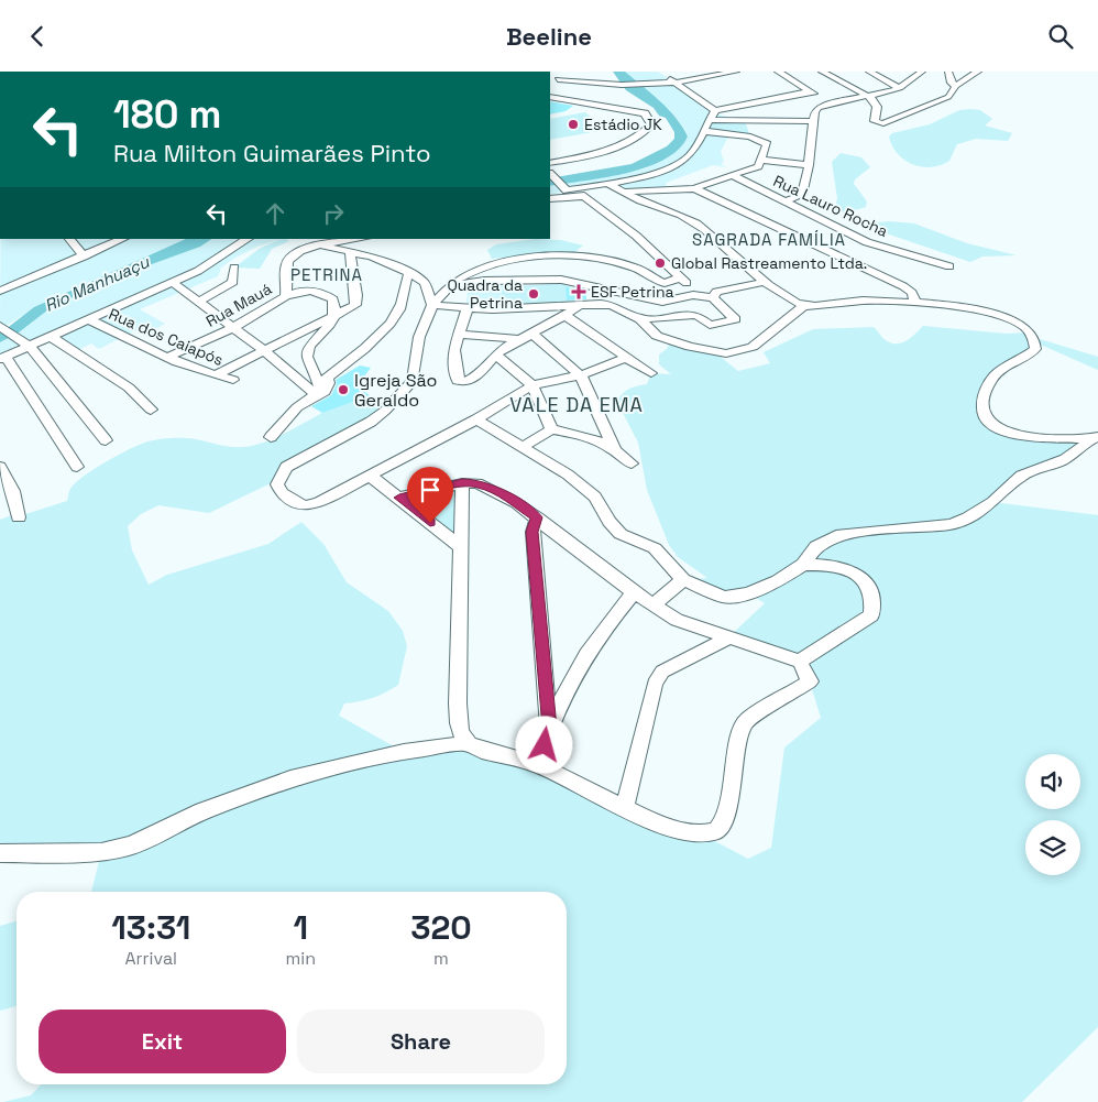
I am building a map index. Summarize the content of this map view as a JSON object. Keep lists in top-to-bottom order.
{
  "streets": {
    "street": ["Rua Lauro Rocha", "Rua Mauá", "Rua dos Caiapós"]
  },
  "crossings": [
    ["Rua Mauá", "Rua dos Caiapós"]
  ],
  "districts": ["SAGRADA FAMÍLIA", "PETRINA", "VALE DA EMA"],
  "water": ["Rio Manhuaçu"],
  "places": {
    "other": [
      "Estádio JK",
      "Global Rastreamento Ltda.",
      "Quadra da Petrina",
      "Igreja São Geraldo"
    ],
    "health": ["ESF Petrina"]
  },
  "page": {
    "header": "Beeline",
    "turn": ["180 m", "Rua Milton Guimarães Pinto"],
    "eta": [
      "13:31",
      "Arrival",
      "1",
      "min",
      "320",
      "m"
    ],
    "buttons": ["Exit", "Share"]
  }
}
